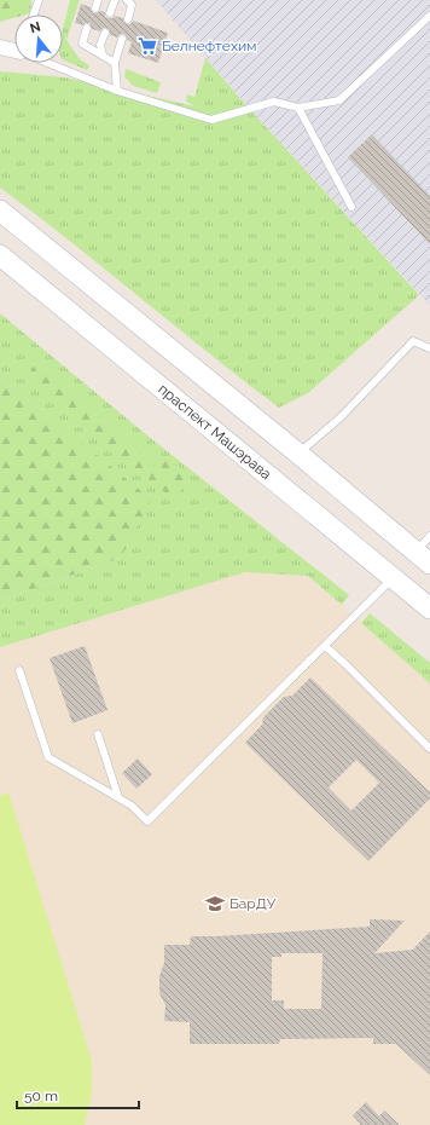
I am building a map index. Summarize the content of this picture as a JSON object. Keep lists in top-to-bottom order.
{
  "streets": {
    "main road": ["праспект Машэрава"]
  },
  "places": {
    "supermarket": ["Белнефтехим"],
    "school or university": ["БарДУ"]
  },
  "scale_bar": "50 m",
  "north": "top"
}
